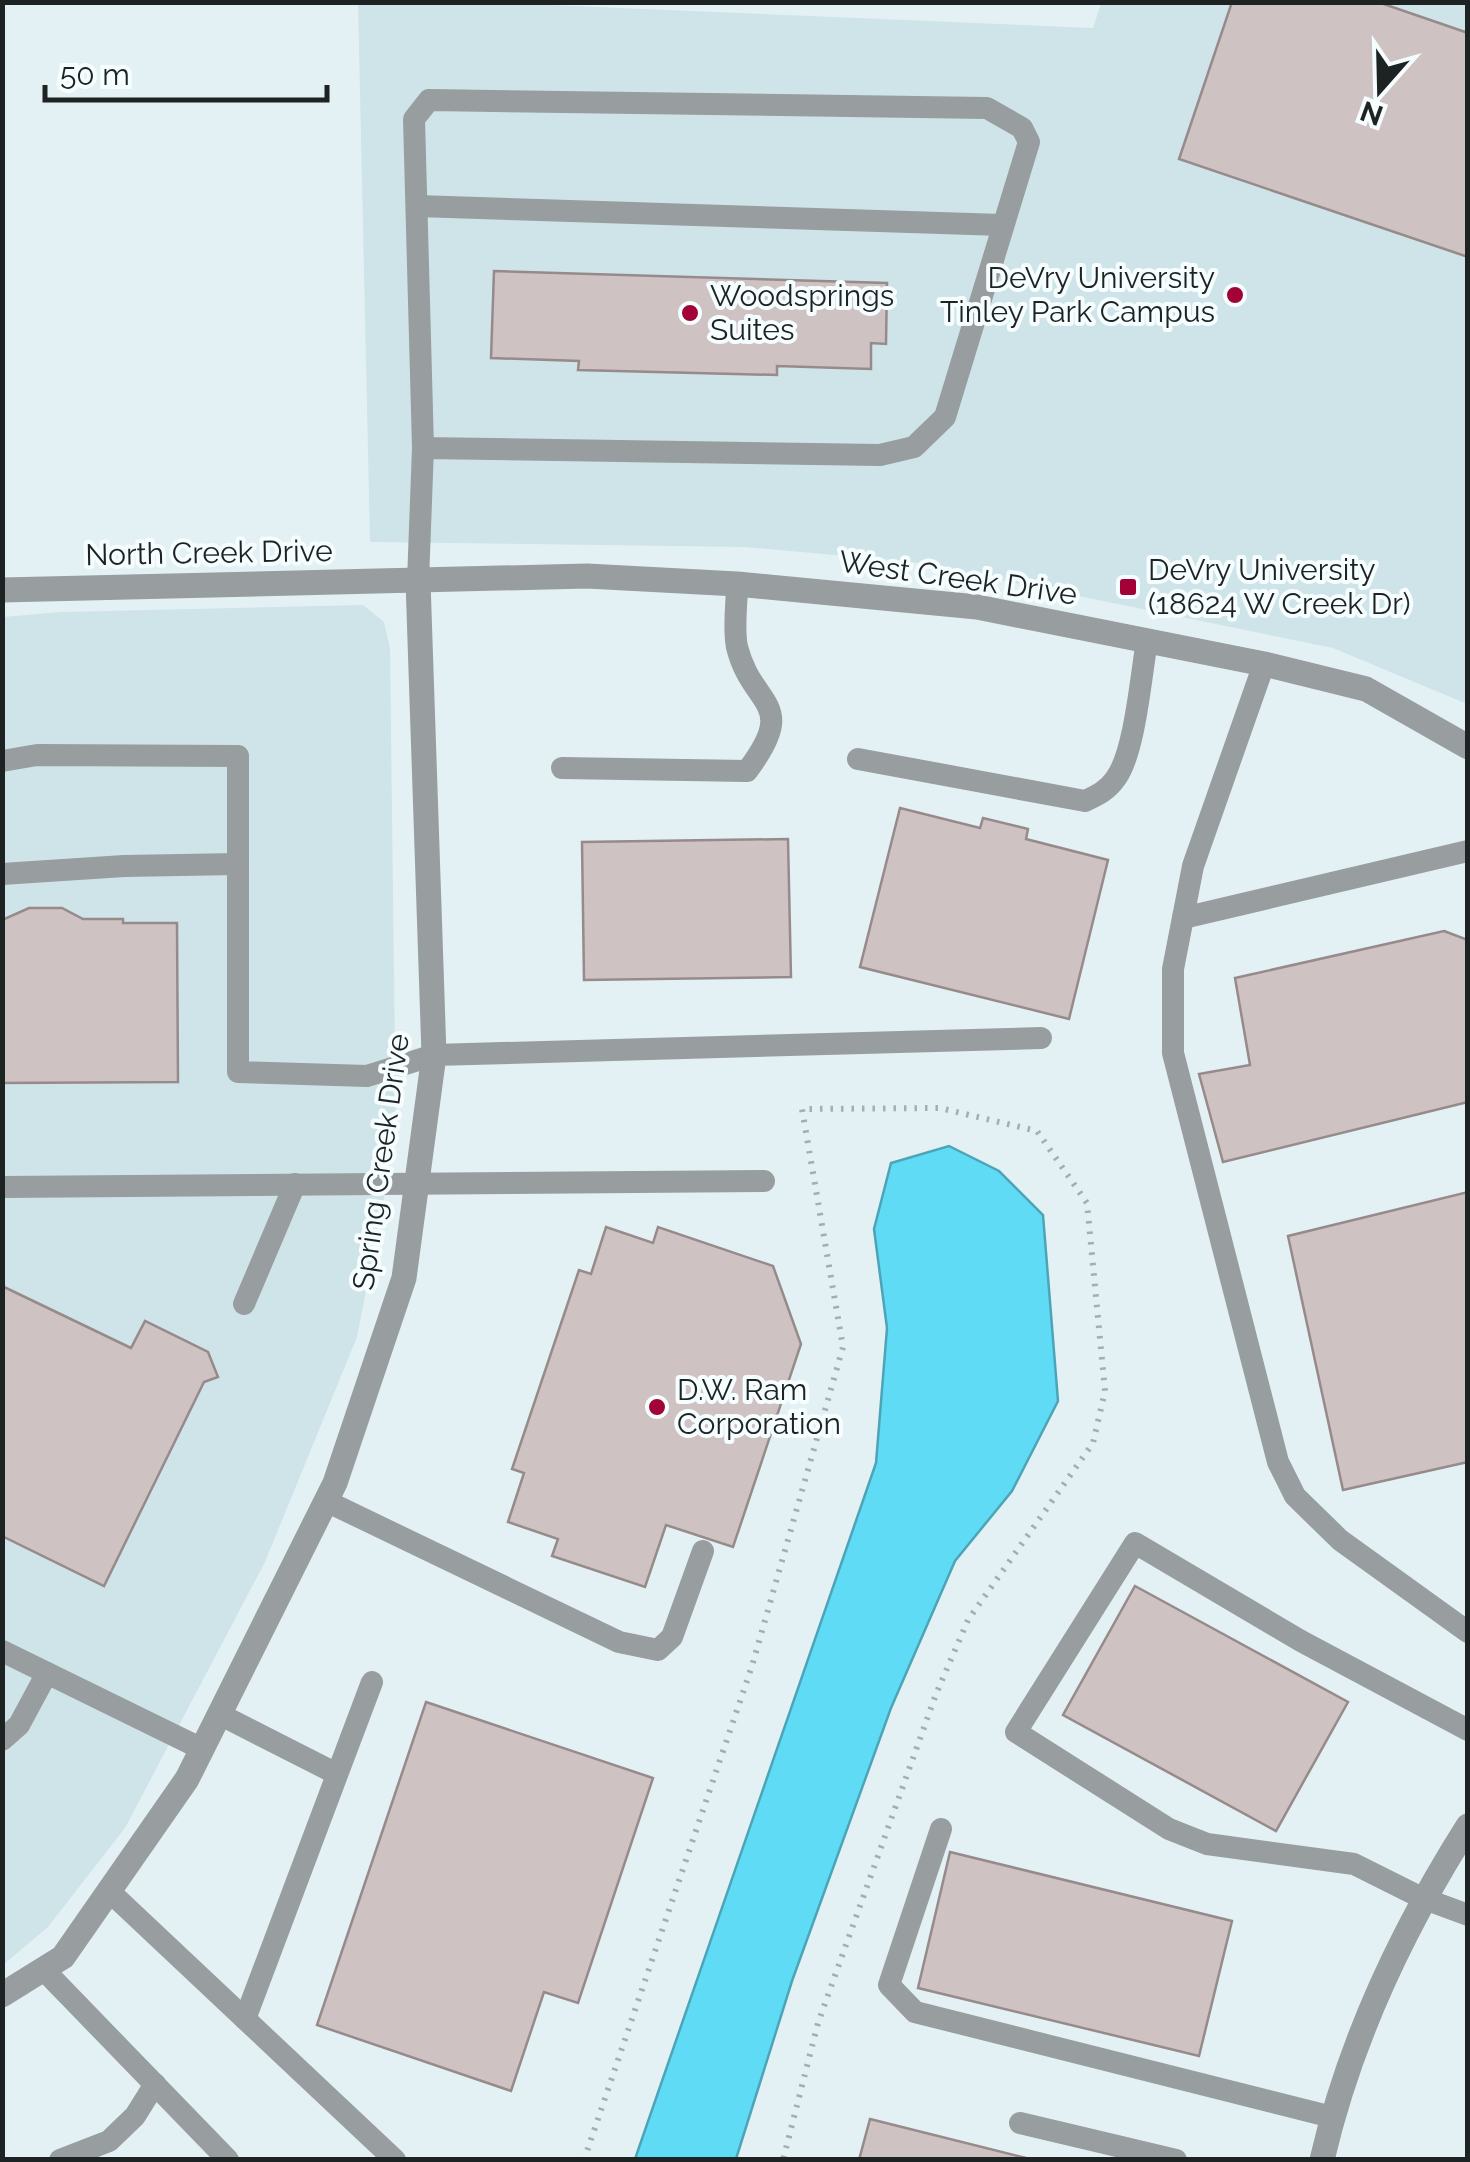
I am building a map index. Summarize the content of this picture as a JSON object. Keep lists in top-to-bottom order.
{
  "streets": {
    "street": ["North Creek Drive", "West Creek Drive", "Spring Creek Drive"]
  },
  "crossings": [
    ["North Creek Drive", "West Creek Drive"],
    ["North Creek Drive", "Spring Creek Drive"],
    ["West Creek Drive", "Spring Creek Drive"]
  ],
  "places": {
    "other": ["DeVry University Tinley Park Campus", "Woodsprings Suites", "D.W. Ram Corporation"],
    "transit": ["DeVry University (18624 W Creek Dr)"]
  },
  "scale_bar": "50 m",
  "north": "bottom"
}
